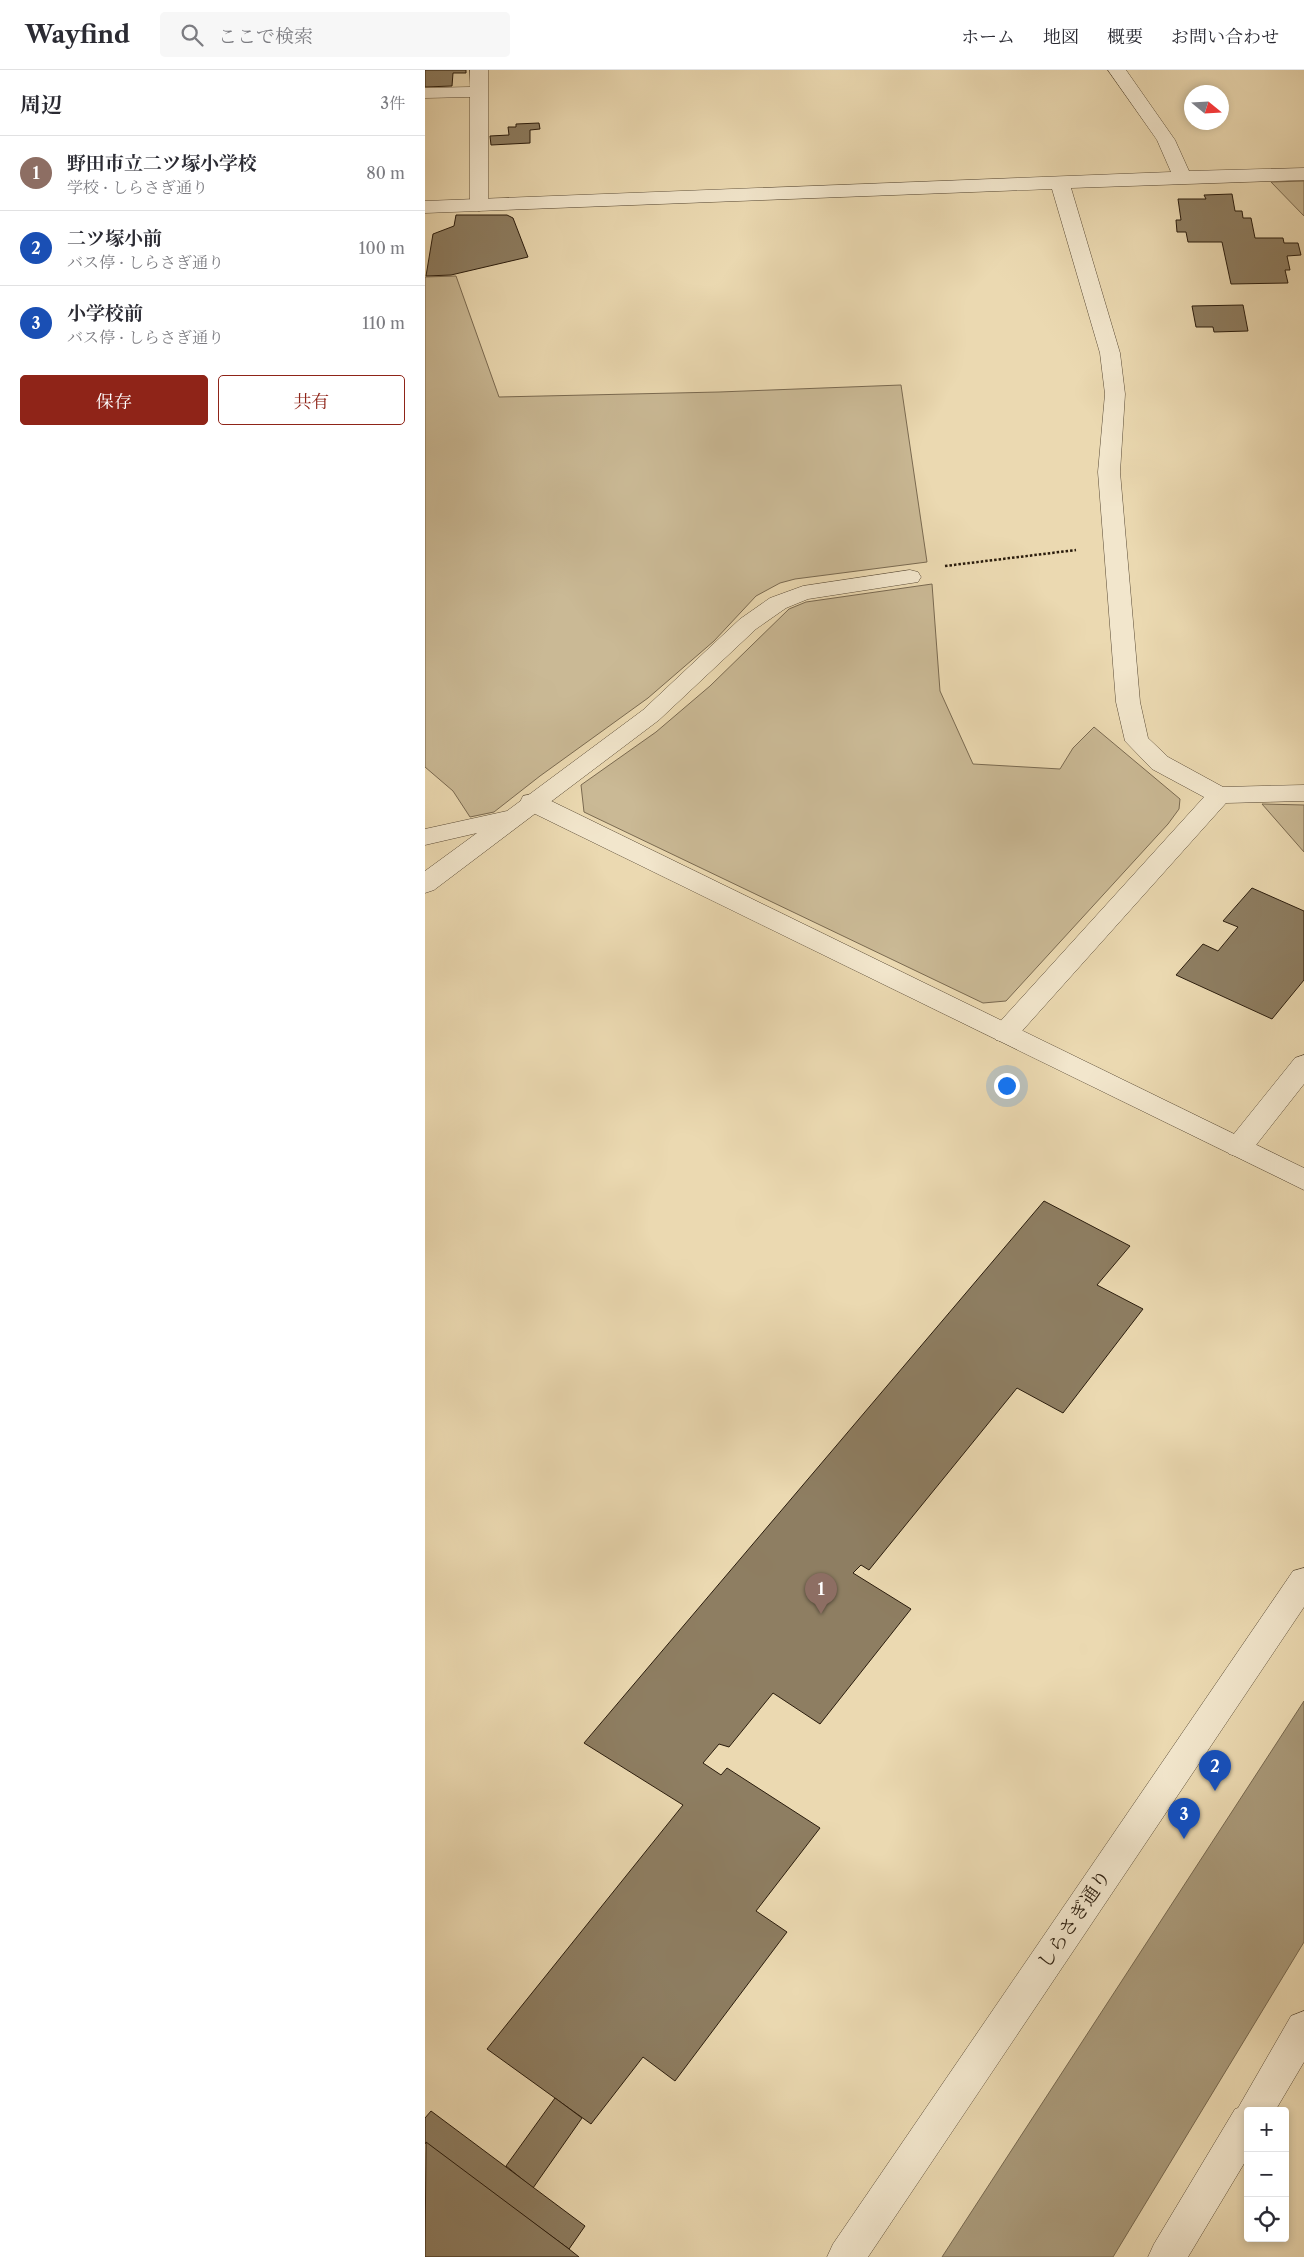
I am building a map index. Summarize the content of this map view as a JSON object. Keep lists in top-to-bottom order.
{
  "streets": {
    "street": ["しらさぎ通り"]
  },
  "north": "right",
  "page": {
    "header": "Wayfind",
    "search": "ここで検索",
    "nav": [
      "ホーム",
      "地図",
      "概要",
      "お問い合わせ"
    ],
    "heading": ["周辺", "3件"],
    "list": [
      {
        "mark": "1",
        "name": "野田市立二ツ塚小学校",
        "note": "学校 · しらさぎ通り",
        "value": "80 m"
      },
      {
        "mark": "2",
        "name": "二ツ塚小前",
        "note": "バス停 · しらさぎ通り",
        "value": "100 m"
      },
      {
        "mark": "3",
        "name": "小学校前",
        "note": "バス停 · しらさぎ通り",
        "value": "110 m"
      }
    ],
    "buttons": ["保存", "共有"],
    "pins": ["1", "2", "3"],
    "map_buttons": ["+", "−"]
  }
}
